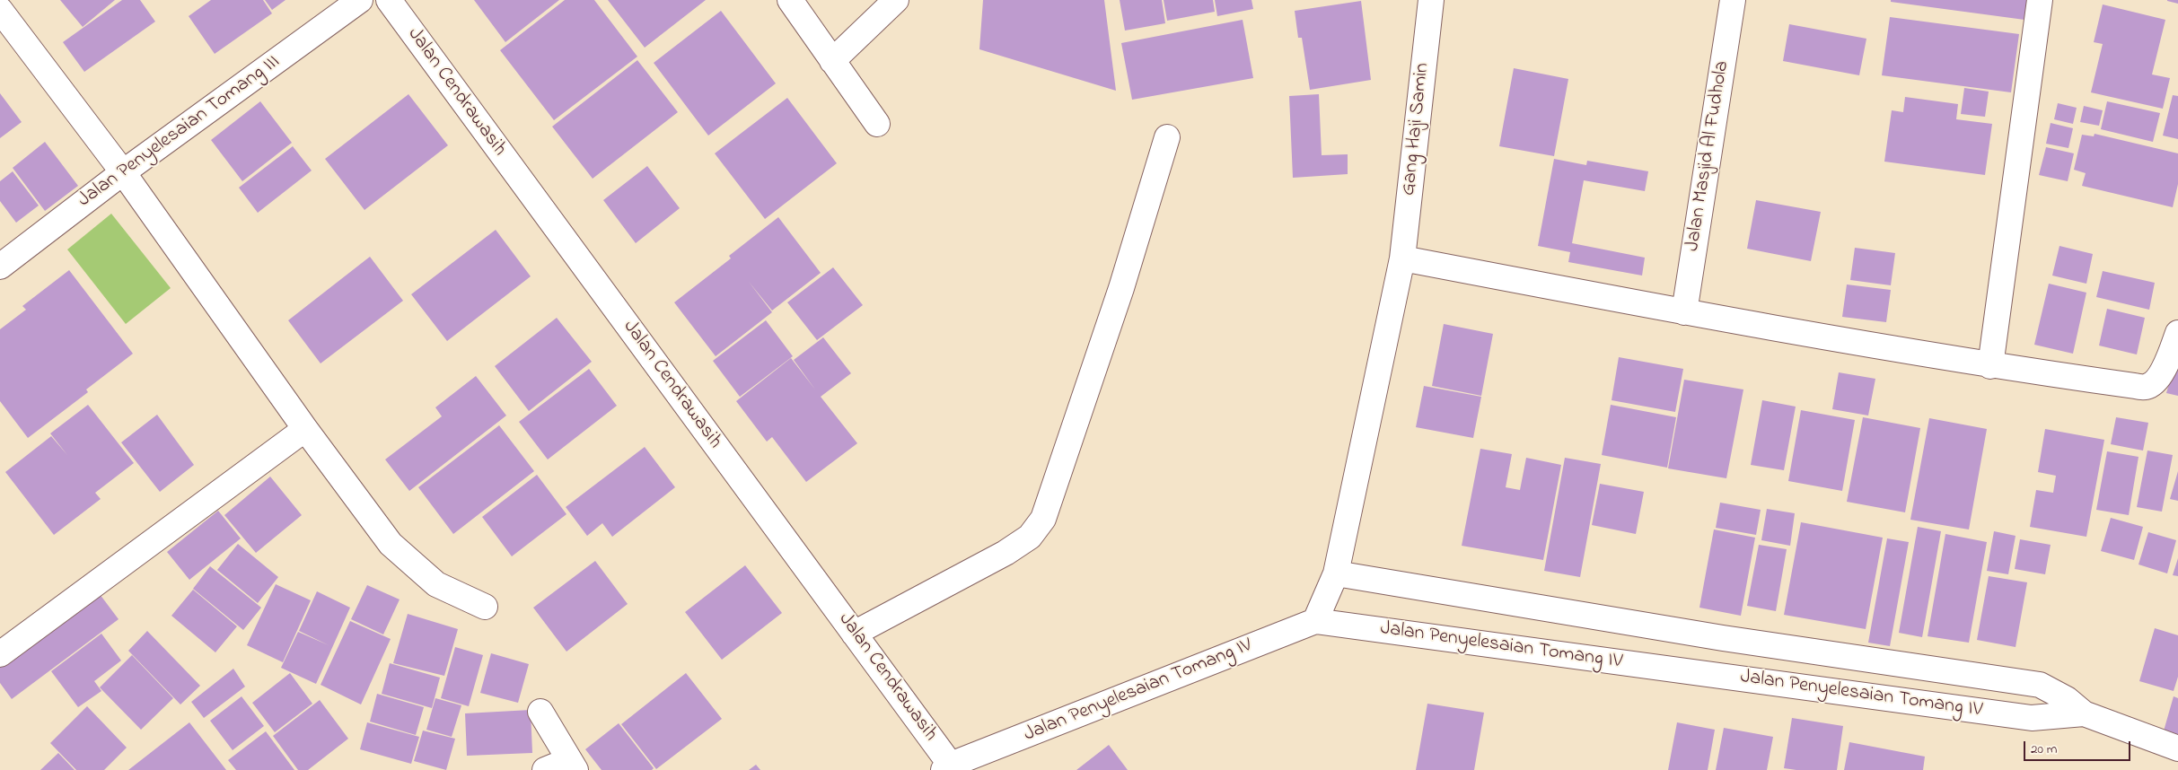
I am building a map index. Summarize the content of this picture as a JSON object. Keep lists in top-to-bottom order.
{
  "streets": {
    "street": [
      "Jalan Cendrawasih",
      "Gang Haji Samin",
      "Jalan Penyelesaian Tomang III",
      "Jalan Masjid Al Fudhola",
      "Jalan Penyelesaian Tomang IV"
    ]
  },
  "crossings": [
    ["Jalan Cendrawasih", "Jalan Penyelesaian Tomang IV"],
    ["Gang Haji Samin", "Jalan Penyelesaian Tomang IV"]
  ],
  "scale_bar": "20 m"
}
